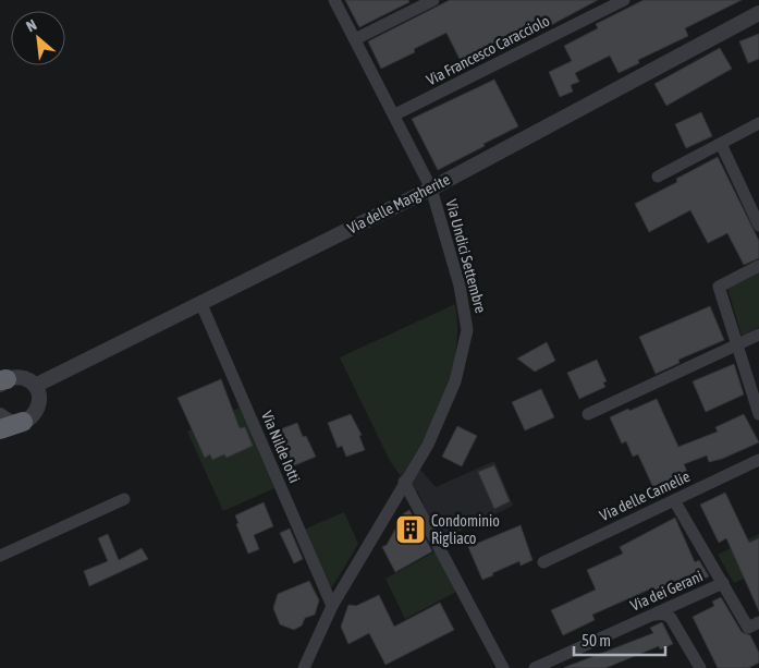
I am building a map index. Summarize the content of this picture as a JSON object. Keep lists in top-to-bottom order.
{
  "streets": {
    "street": [
      "Via Francesco Caracciolo",
      "Via delle Margherite",
      "Via Undici Settembre",
      "Via Nilde Iotti",
      "Via delle Camelie",
      "Via dei Gerani"
    ]
  },
  "crossings": [
    ["Via Francesco Caracciolo", "Via Undici Settembre"],
    ["Via delle Margherite", "Via Undici Settembre"],
    ["Via delle Margherite", "Via Nilde Iotti"],
    ["Via Undici Settembre", "Via Nilde Iotti"]
  ],
  "places": {
    "building": ["Condominio Rigliaco"]
  },
  "scale_bar": "50 m",
  "north": "top left"
}
